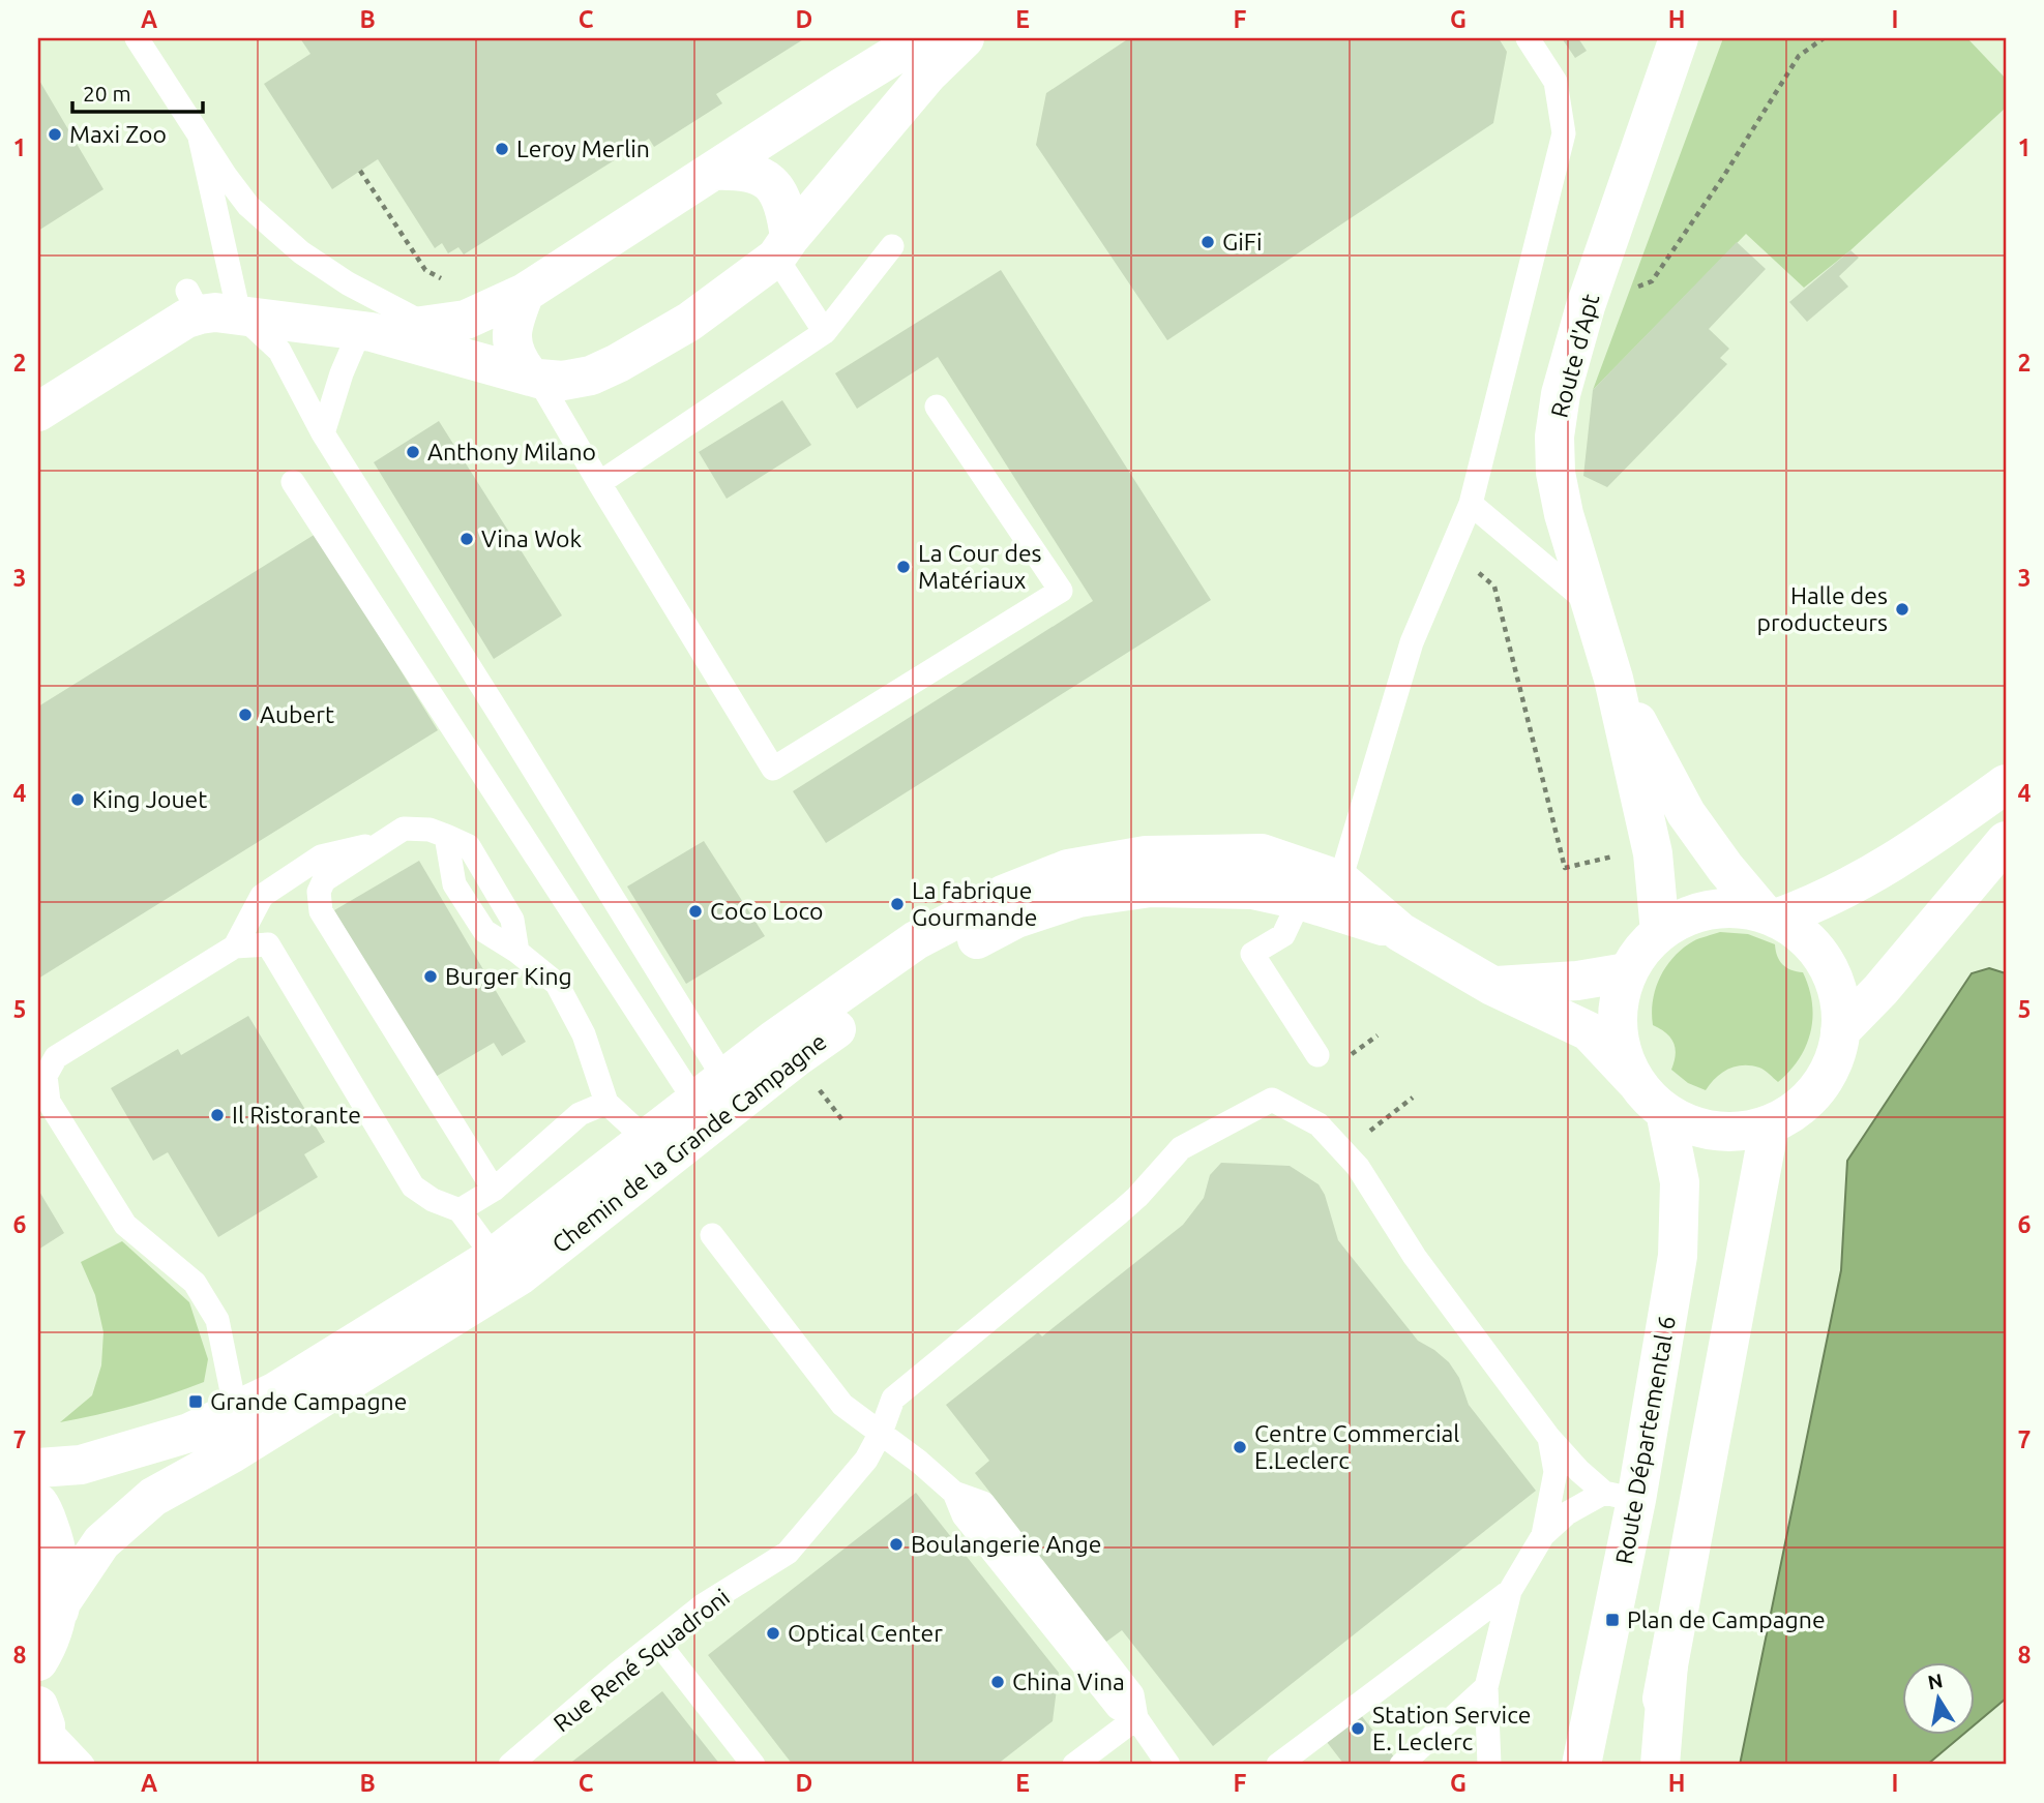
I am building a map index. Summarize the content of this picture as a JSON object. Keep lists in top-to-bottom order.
{
  "streets": {
    "main road": ["Route d'Apt", "Chemin de la Grande Campagne", "Route Départemental 6"],
    "lane": ["Rue René Squadroni"]
  },
  "crossings": [
    ["Route d'Apt", "Chemin de la Grande Campagne"],
    ["Route d'Apt", "Route Départemental 6"],
    ["Chemin de la Grande Campagne", "Route Départemental 6"]
  ],
  "places": {
    "other": [
      "Maxi Zoo",
      "Leroy Merlin",
      "GiFi",
      "Anthony Milano",
      "Vina Wok",
      "La Cour des Matériaux",
      "Halle des producteurs",
      "Aubert",
      "King Jouet",
      "La fabrique Gourmande",
      "CoCo Loco",
      "Burger King",
      "Il Ristorante",
      "Centre Commercial E.Leclerc",
      "Boulangerie Ange",
      "Optical Center",
      "China Vina",
      "Station Service E. Leclerc"
    ],
    "transit": ["Grande Campagne", "Plan de Campagne"]
  },
  "scale_bar": "20 m",
  "north": "top",
  "grid": {
    "columns": [
      "A",
      "B",
      "C",
      "D",
      "E",
      "F",
      "G",
      "H",
      "I"
    ],
    "rows": [
      "1",
      "2",
      "3",
      "4",
      "5",
      "6",
      "7",
      "8"
    ]
  }
}
